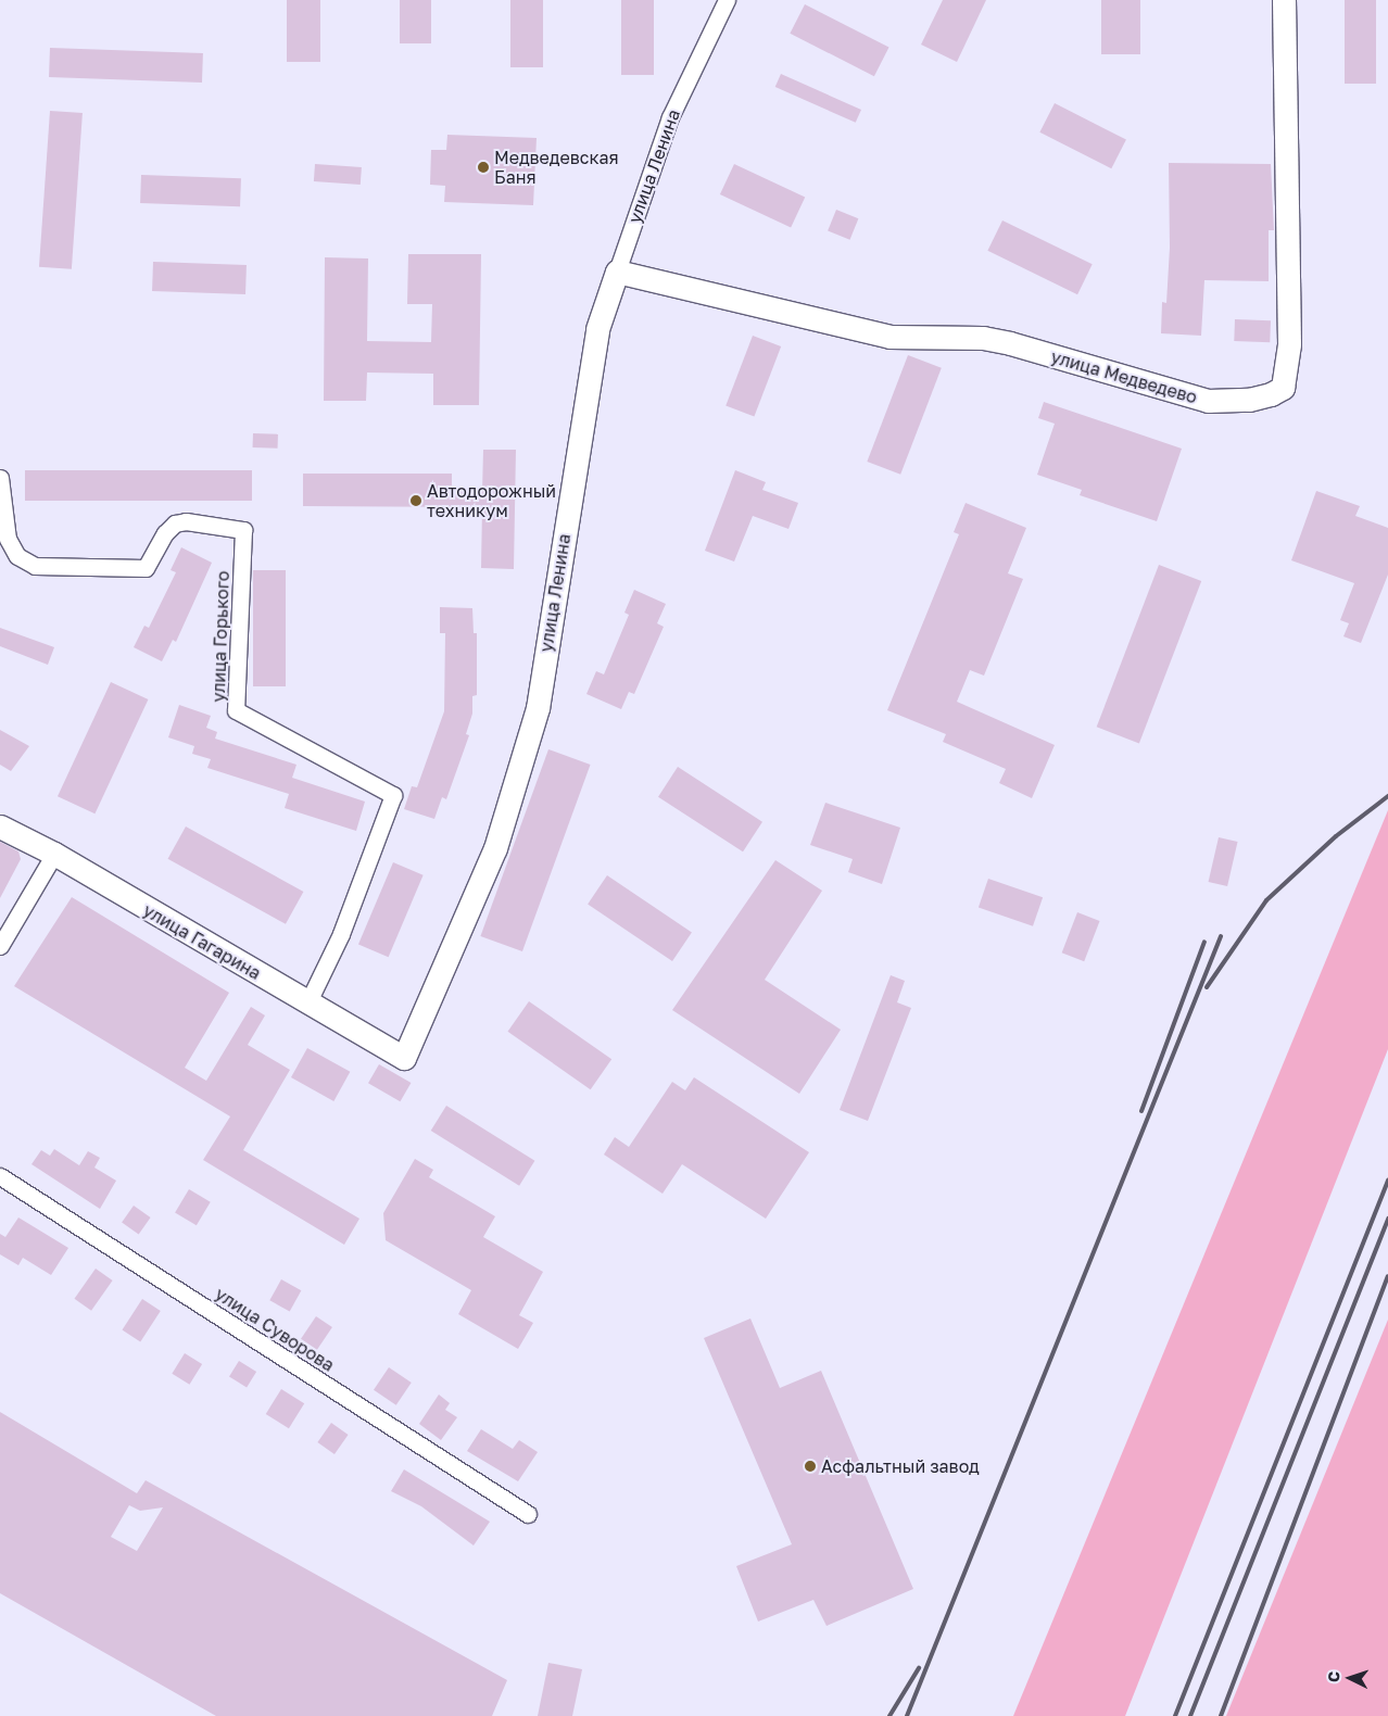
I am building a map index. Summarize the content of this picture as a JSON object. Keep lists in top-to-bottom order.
{
  "streets": {
    "street": [
      "улица Ленина",
      "улица Медведево",
      "улица Горького",
      "улица Гагарина",
      "улица Суворова"
    ]
  },
  "crossings": [
    ["улица Ленина", "улица Медведево"],
    ["улица Ленина", "улица Гагарина"],
    ["улица Горького", "улица Гагарина"]
  ],
  "places": ["Медведевская Баня", "Автодорожный техникум", "Асфальтный завод"],
  "north": "left"
}
